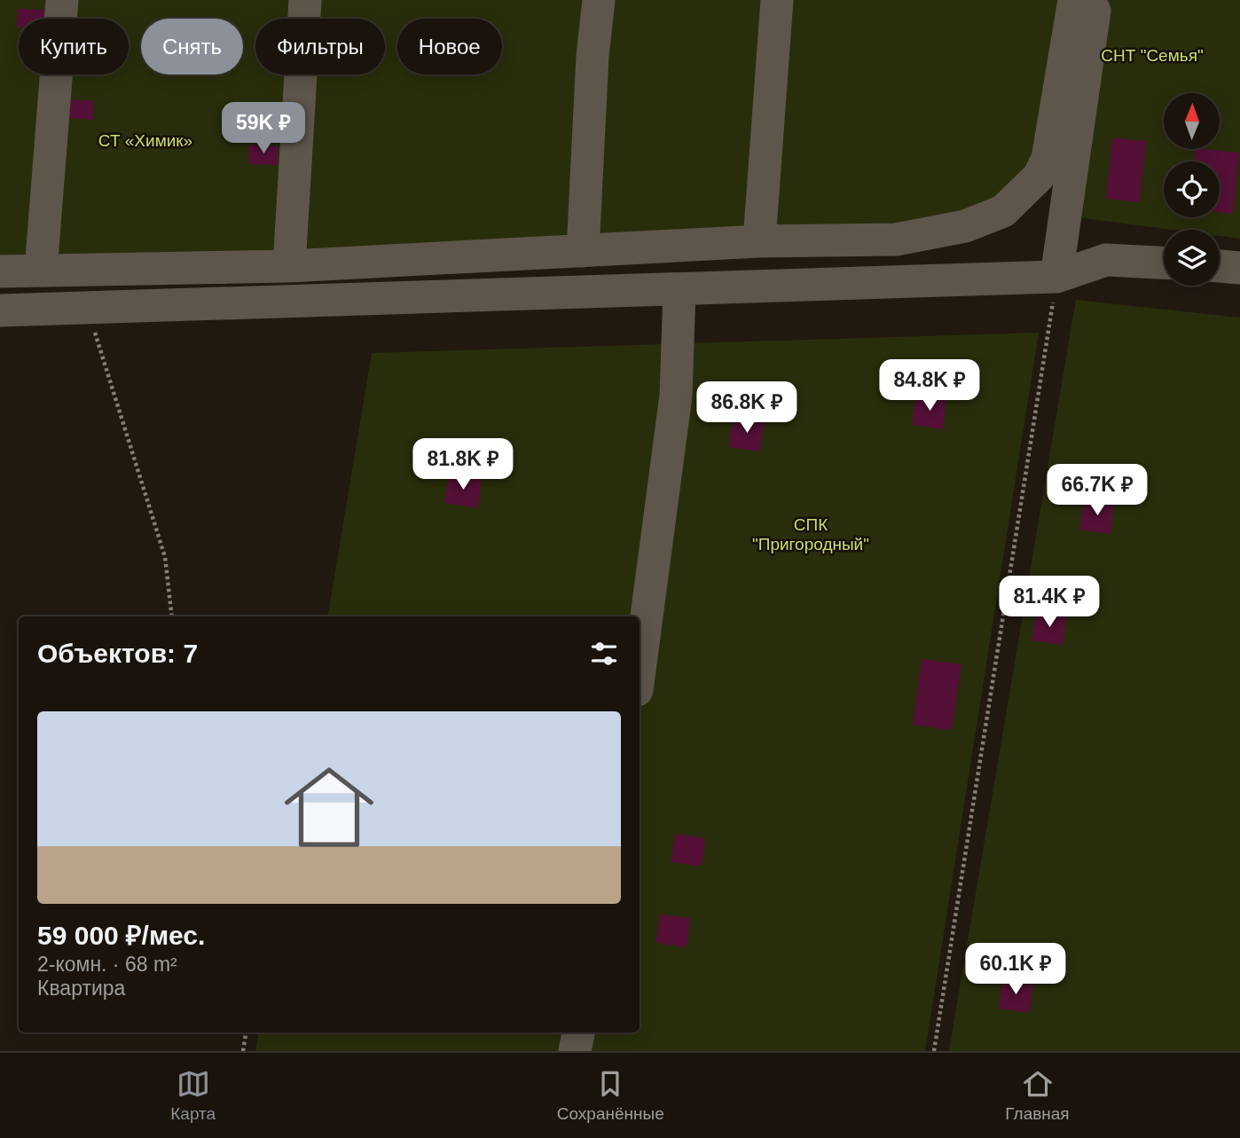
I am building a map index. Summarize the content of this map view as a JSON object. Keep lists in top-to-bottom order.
{
  "parks": ["СНТ \"Семья\"", "СТ «Химик»", "СПК \"Пригородный\""],
  "north": "top",
  "page": {
    "chip": [
      "Купить",
      "Снять",
      "Фильтры",
      "Новое"
    ],
    "price": [
      "59K ₽",
      "84.8K ₽",
      "86.8K ₽",
      "81.8K ₽",
      "66.7K ₽",
      "81.4K ₽",
      "60.1K ₽"
    ],
    "heading": "Объектов: 7",
    "list": [
      {
        "name": "59 000 ₽/мес.",
        "note": "2-комн. · 68 m² · Квартира"
      }
    ],
    "tabs": ["Карта", "Сохранённые", "Главная"]
  }
}
